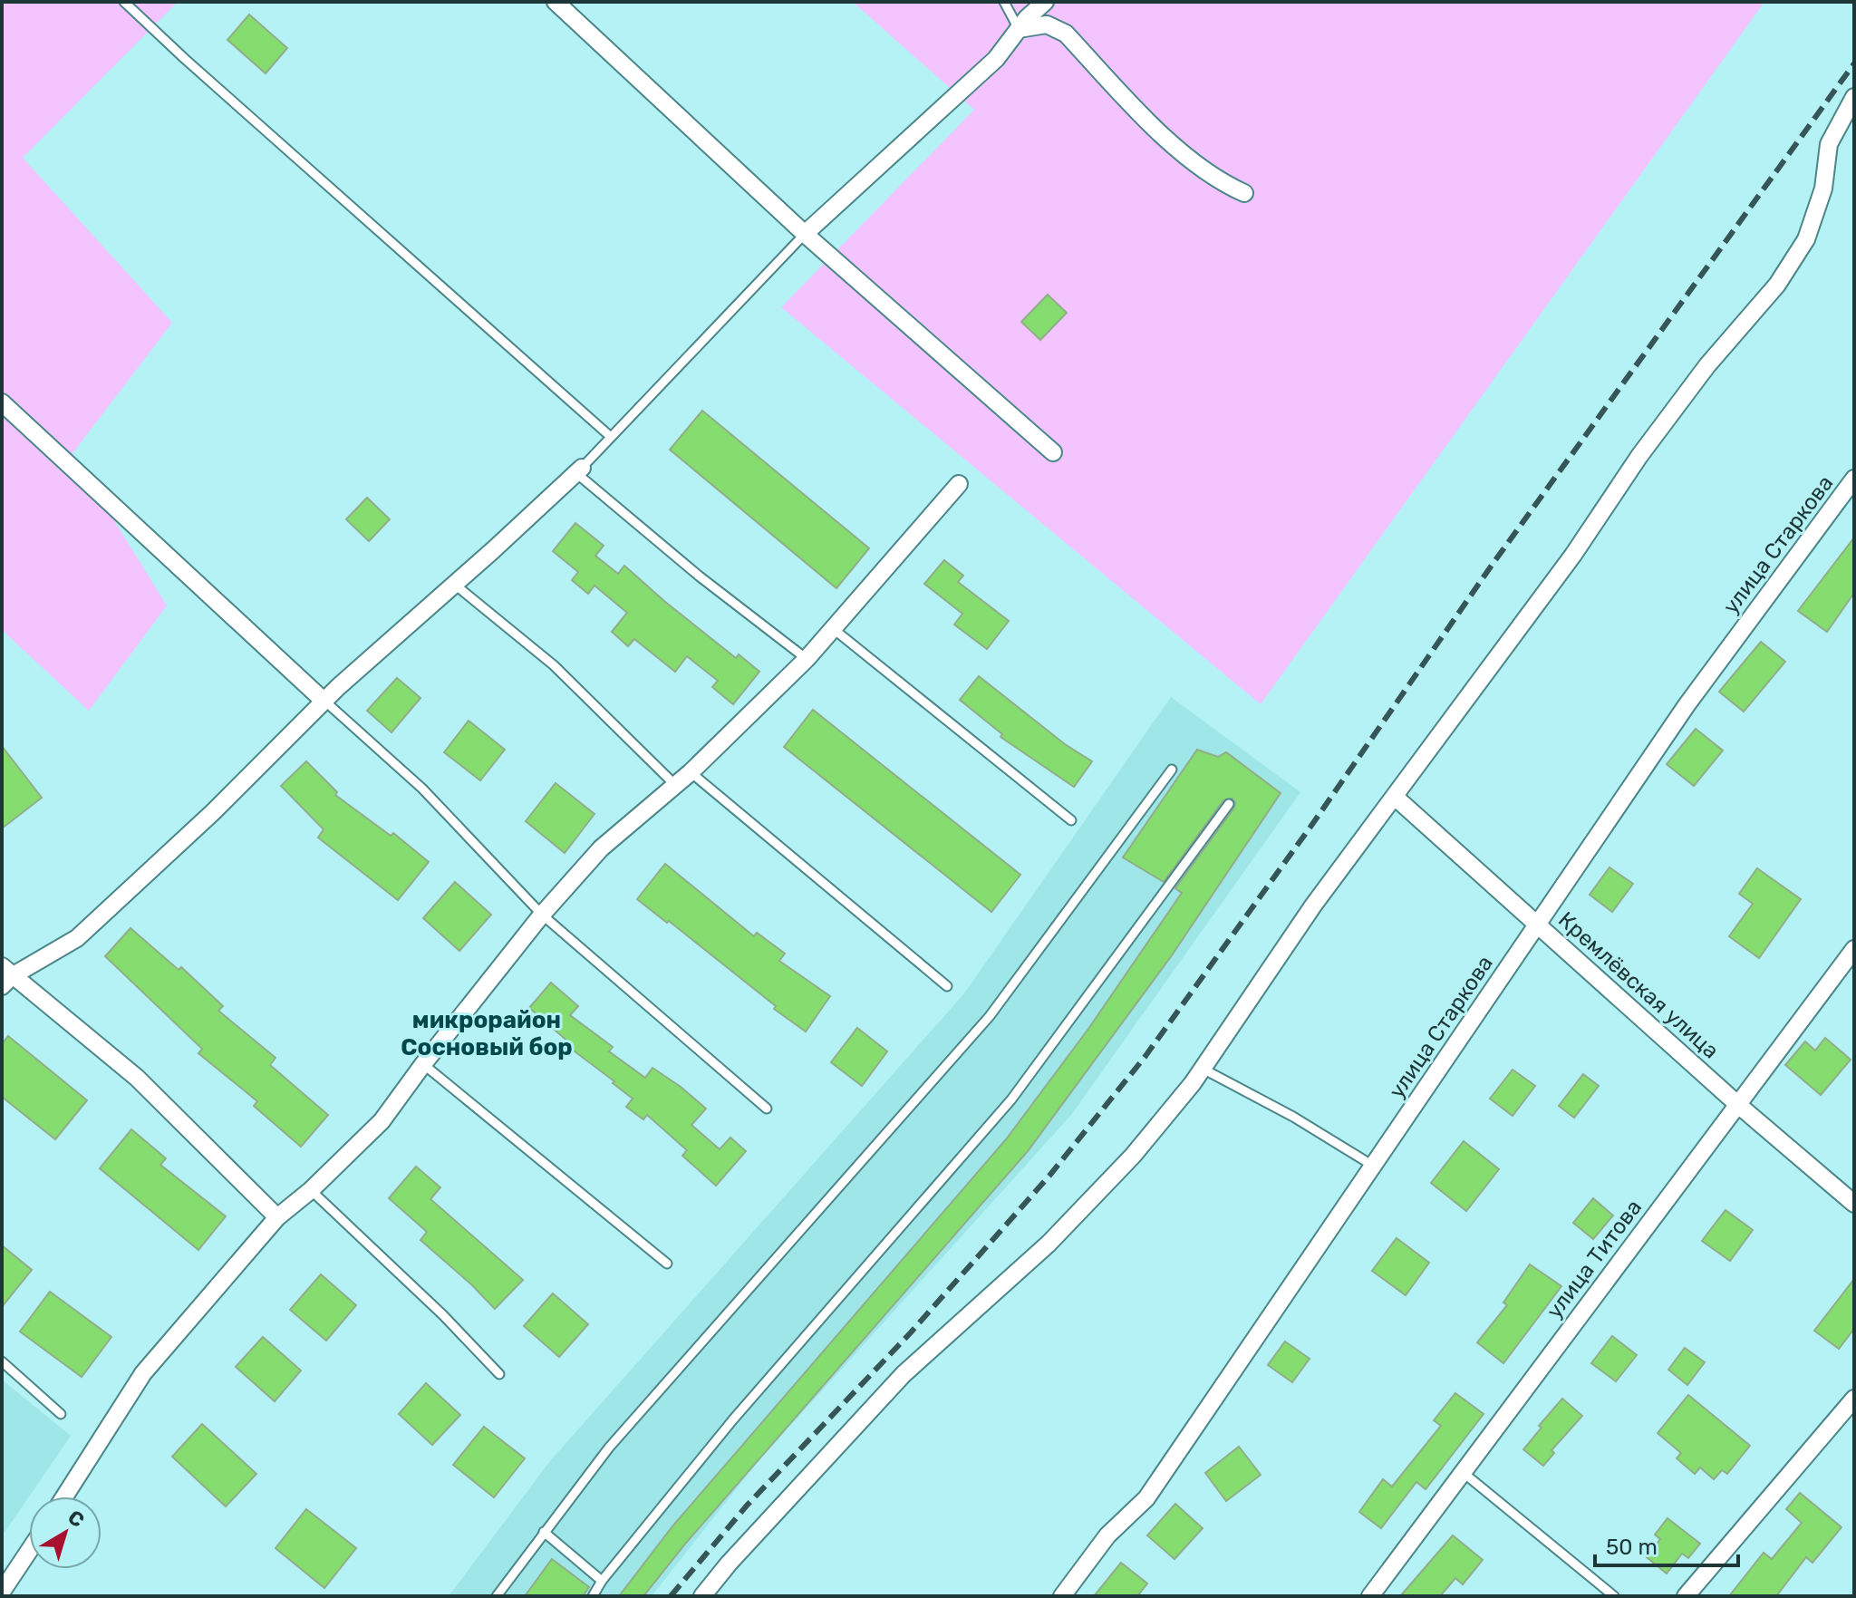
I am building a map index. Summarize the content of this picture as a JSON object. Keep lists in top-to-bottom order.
{
  "streets": {
    "street": ["улица Старкова", "Кремлёвская улица", "улица Титова"]
  },
  "crossings": [
    ["улица Старкова", "Кремлёвская улица"],
    ["Кремлёвская улица", "улица Титова"]
  ],
  "districts": ["микрорайон Сосновый бор"],
  "scale_bar": "50 m",
  "north": "top right"
}
